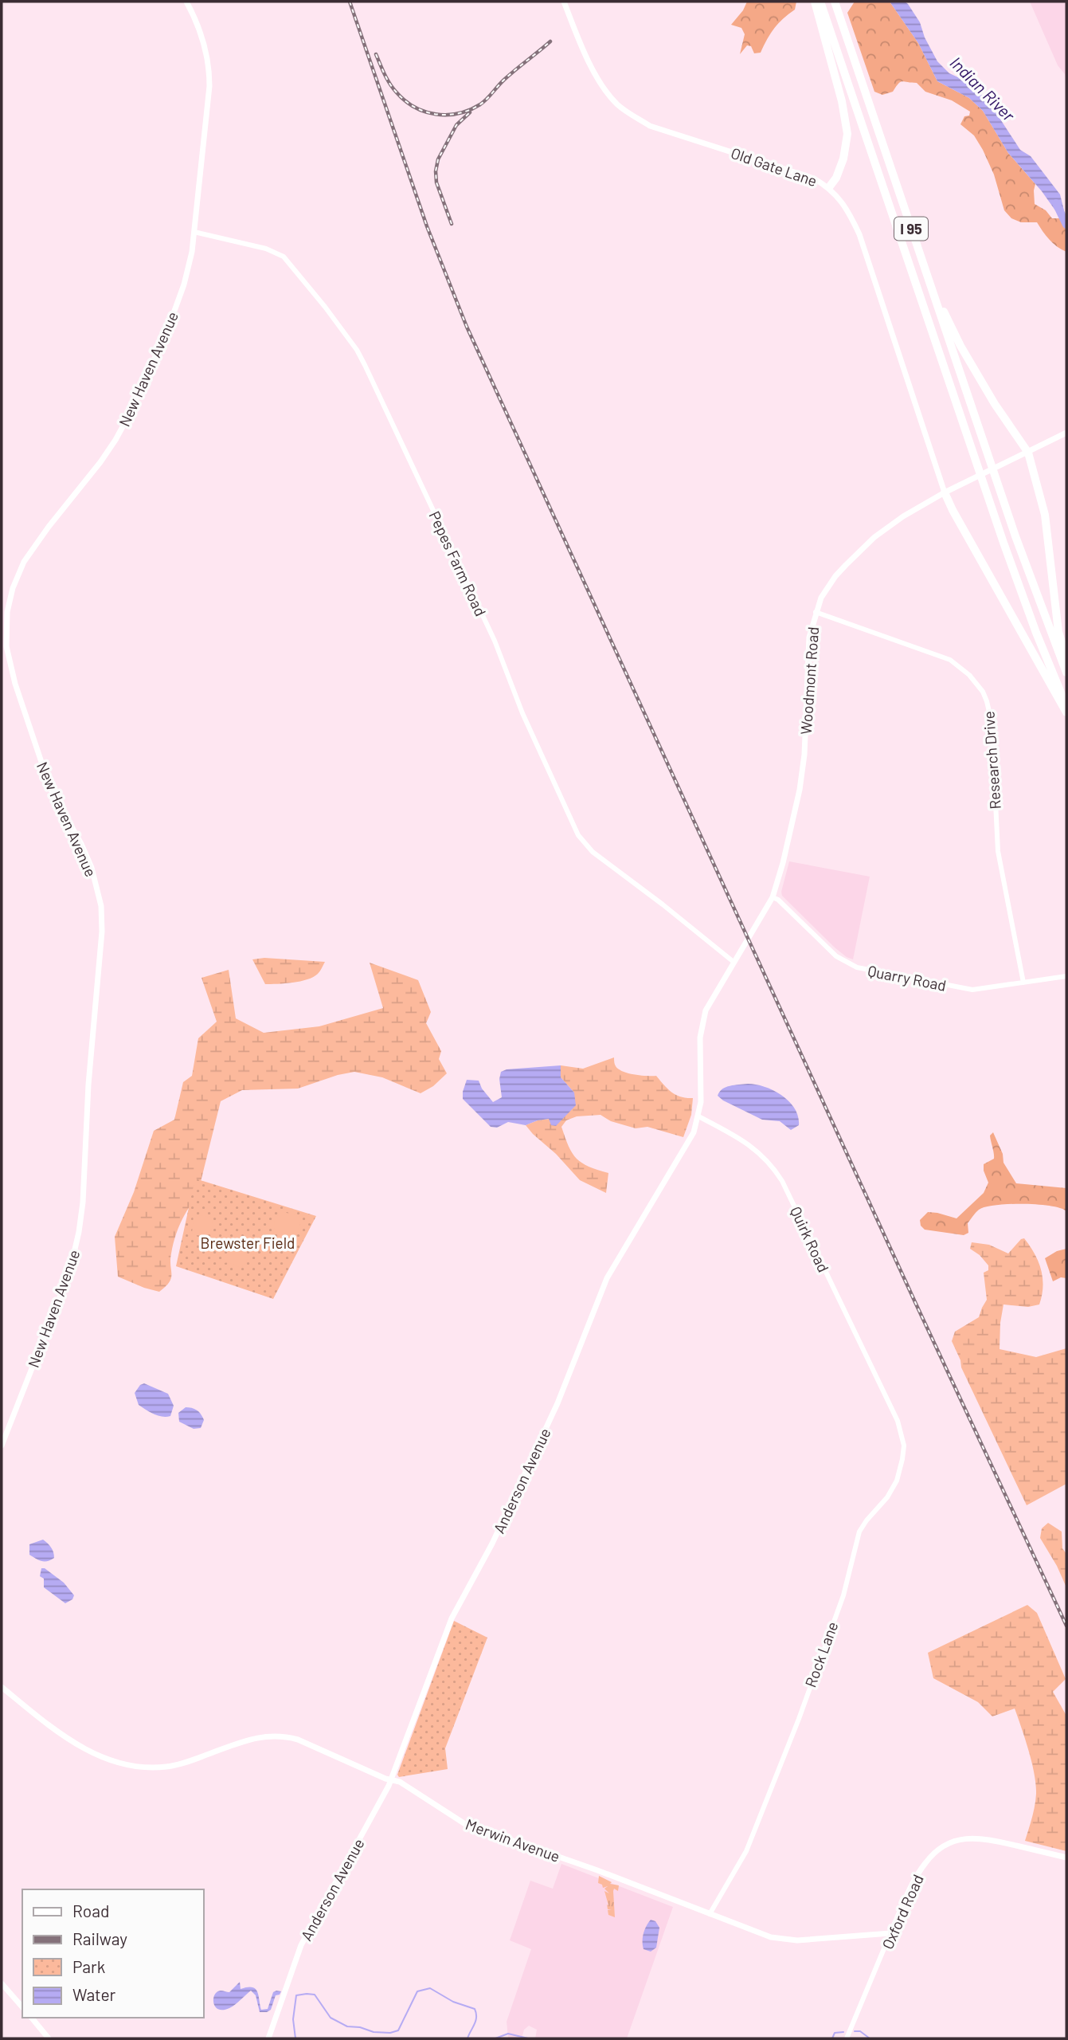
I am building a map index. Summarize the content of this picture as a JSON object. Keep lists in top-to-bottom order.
{
  "streets": {
    "highway": ["I 95"],
    "main road": [
      "Old Gate Lane",
      "New Haven Avenue",
      "Woodmont Road",
      "Anderson Avenue",
      "Merwin Avenue",
      "Oxford Road"
    ],
    "street": [
      "Pepes Farm Road",
      "Research Drive",
      "Quarry Road",
      "Quirk Road",
      "Rock Lane"
    ]
  },
  "crossings": [
    ["Old Gate Lane", "Woodmont Road"],
    ["New Haven Avenue", "Pepes Farm Road"],
    ["Pepes Farm Road", "Anderson Avenue"],
    ["Woodmont Road", "Research Drive"],
    ["Woodmont Road", "Quarry Road"],
    ["Woodmont Road", "Anderson Avenue"],
    ["Research Drive", "Quarry Road"],
    ["Quirk Road", "Anderson Avenue"],
    ["Quirk Road", "Rock Lane"],
    ["Anderson Avenue", "Merwin Avenue"],
    ["Rock Lane", "Merwin Avenue"],
    ["Merwin Avenue", "Oxford Road"]
  ],
  "water": ["Indian River"],
  "parks": ["Brewster Field"],
  "legend": [
    "Road",
    "Railway",
    "Park",
    "Water"
  ]
}
